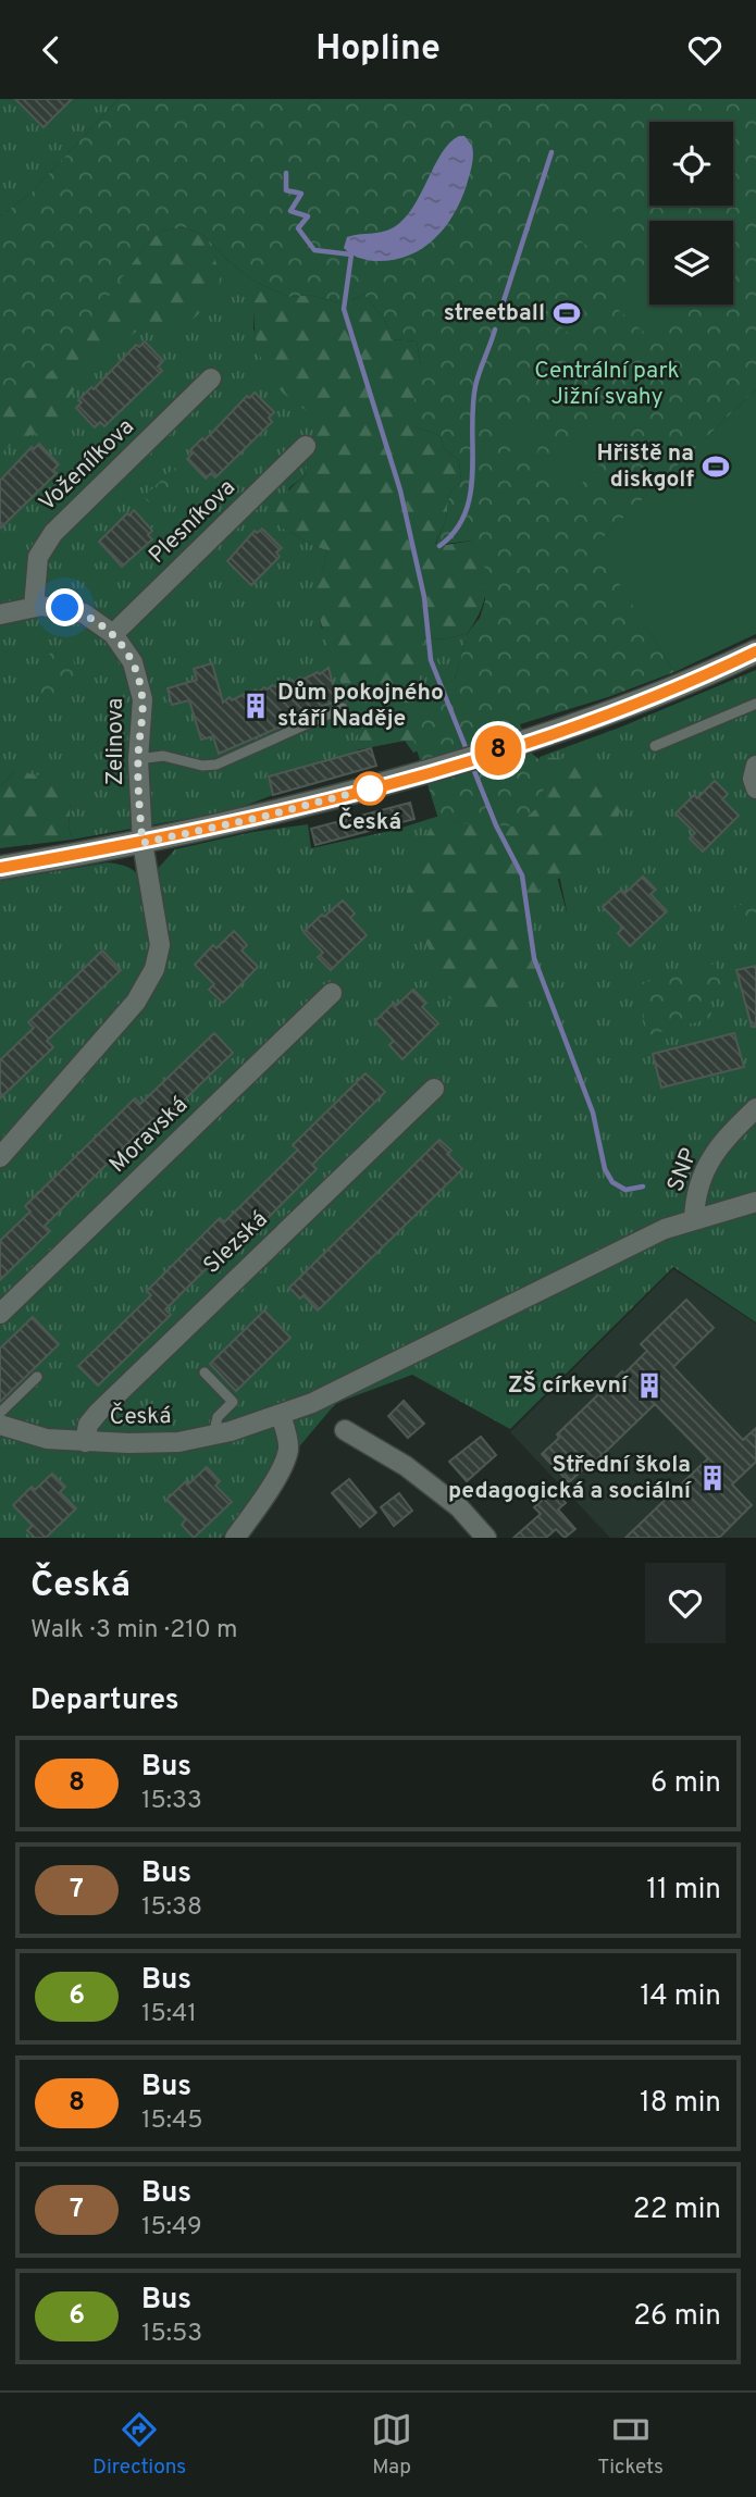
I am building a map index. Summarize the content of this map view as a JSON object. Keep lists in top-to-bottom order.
{
  "streets": {
    "street": [
      "Voženílkova",
      "Plesníkova",
      "Zelinova",
      "Moravská",
      "SNP",
      "Slezská",
      "Česká"
    ]
  },
  "crossings": [
    ["Voženílkova", "Zelinova"],
    ["Plesníkova", "Zelinova"],
    ["SNP", "Česká"],
    ["Slezská", "Česká"]
  ],
  "parks": ["Centrální park Jižní svahy"],
  "places": {
    "sports": ["streetball", "Hřiště na diskgolf"],
    "building": ["Dům pokojného stáří Naděje", "ZŠ církevní", "Střední škola pedagogická a sociální"],
    "other": ["Česká"]
  },
  "lines": ["bus line 8"],
  "page": {
    "header": "Hopline",
    "on_map": "8",
    "heading": [
      ["Česká", "Walk · 3 min · 210 m"],
      "Departures"
    ],
    "list": [
      {
        "mark": "8",
        "name": "Bus",
        "note": "15:33",
        "value": "6 min"
      },
      {
        "mark": "7",
        "name": "Bus",
        "note": "15:38",
        "value": "11 min"
      },
      {
        "mark": "6",
        "name": "Bus",
        "note": "15:41",
        "value": "14 min"
      },
      {
        "mark": "8",
        "name": "Bus",
        "note": "15:45",
        "value": "18 min"
      },
      {
        "mark": "7",
        "name": "Bus",
        "note": "15:49",
        "value": "22 min"
      },
      {
        "mark": "6",
        "name": "Bus",
        "note": "15:53",
        "value": "26 min"
      }
    ],
    "tabs": ["Directions", "Map", "Tickets"]
  }
}
